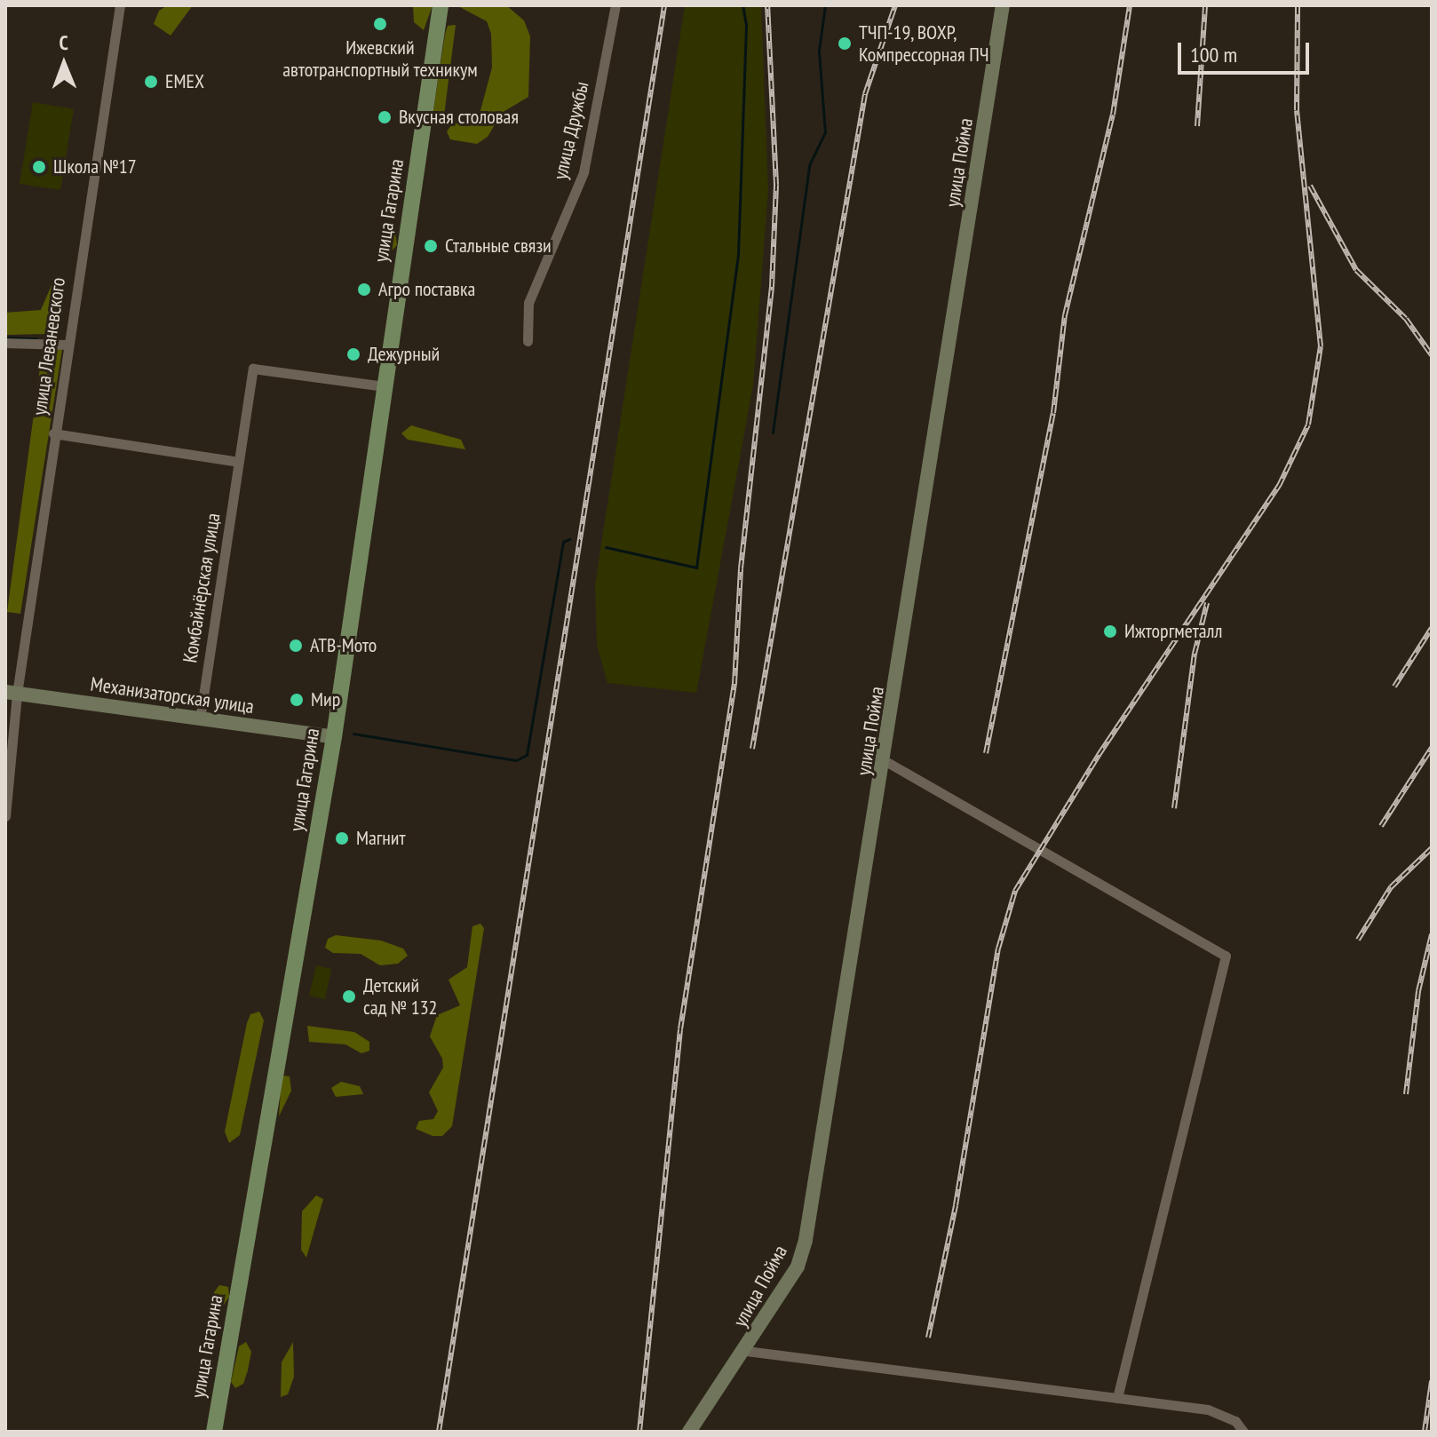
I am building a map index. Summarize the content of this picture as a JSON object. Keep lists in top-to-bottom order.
{
  "streets": {
    "main road": ["улица Пойма", "улица Гагарина", "Механизаторская улица"],
    "street": ["улица Дружбы", "улица Леваневского", "Комбайнёрская улица"]
  },
  "crossings": [
    ["улица Гагарина", "Комбайнёрская улица"],
    ["улица Гагарина", "Механизаторская улица"],
    ["улица Леваневского", "Механизаторская улица"],
    ["Комбайнёрская улица", "Механизаторская улица"]
  ],
  "places": [
    "Ижевский автотранспортный техникум",
    "ТЧП-19, ВОХР, Компрессорная ПЧ",
    "EMEX",
    "Вкусная столовая",
    "Школа №17",
    "Стальные связи",
    "Агро поставка",
    "Дежурный",
    "Ижторгметалл",
    "АТВ-Мото",
    "Мир",
    "Магнит",
    "Детский сад № 132"
  ],
  "scale_bar": "100 m",
  "north": "top"
}
